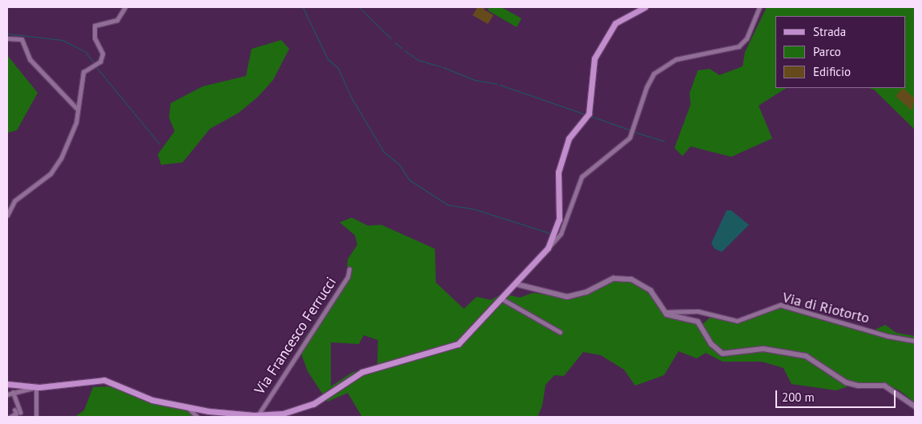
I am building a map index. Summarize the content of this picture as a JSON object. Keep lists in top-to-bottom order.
{
  "streets": {
    "main road": ["Via Francesco Ferrucci"],
    "street": ["Via di Riotorto"]
  },
  "legend": ["Strada", "Parco", "Edificio"],
  "scale_bar": "200 m"
}
